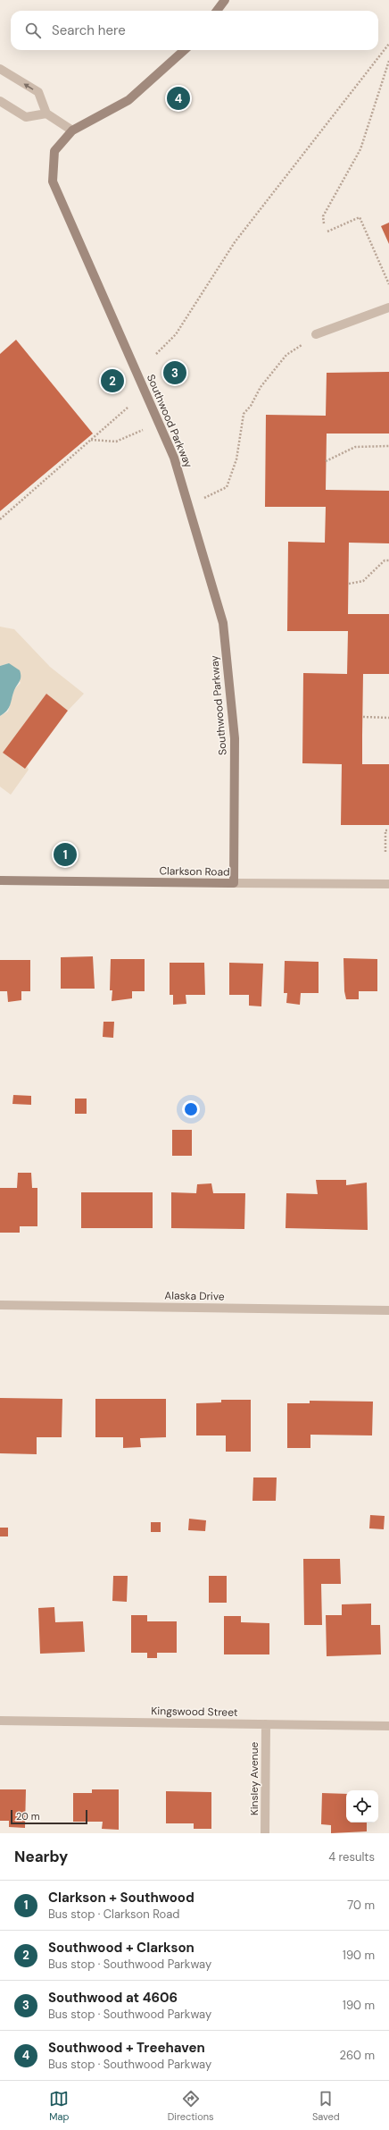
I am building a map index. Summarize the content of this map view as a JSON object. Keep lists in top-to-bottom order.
{
  "streets": {
    "street": [
      "Southwood Parkway",
      "Clarkson Road",
      "Alaska Drive",
      "Kingswood Street",
      "Kinsley Avenue"
    ]
  },
  "crossings": [
    ["Southwood Parkway", "Clarkson Road"],
    ["Kingswood Street", "Kinsley Avenue"]
  ],
  "scale_bar": "20 m",
  "page": {
    "search": "Search here",
    "pins": [
      "4",
      "3",
      "2",
      "1"
    ],
    "scale": "20 m",
    "heading": ["Nearby", "4 results"],
    "list": [
      {
        "mark": "1",
        "name": "Clarkson + Southwood",
        "note": "Bus stop · Clarkson Road",
        "value": "70 m"
      },
      {
        "mark": "2",
        "name": "Southwood + Clarkson",
        "note": "Bus stop · Southwood Parkway",
        "value": "190 m"
      },
      {
        "mark": "3",
        "name": "Southwood at 4606",
        "note": "Bus stop · Southwood Parkway",
        "value": "190 m"
      },
      {
        "mark": "4",
        "name": "Southwood + Treehaven",
        "note": "Bus stop · Southwood Parkway",
        "value": "260 m"
      }
    ],
    "nav": ["Map", "Directions", "Saved"]
  }
}
